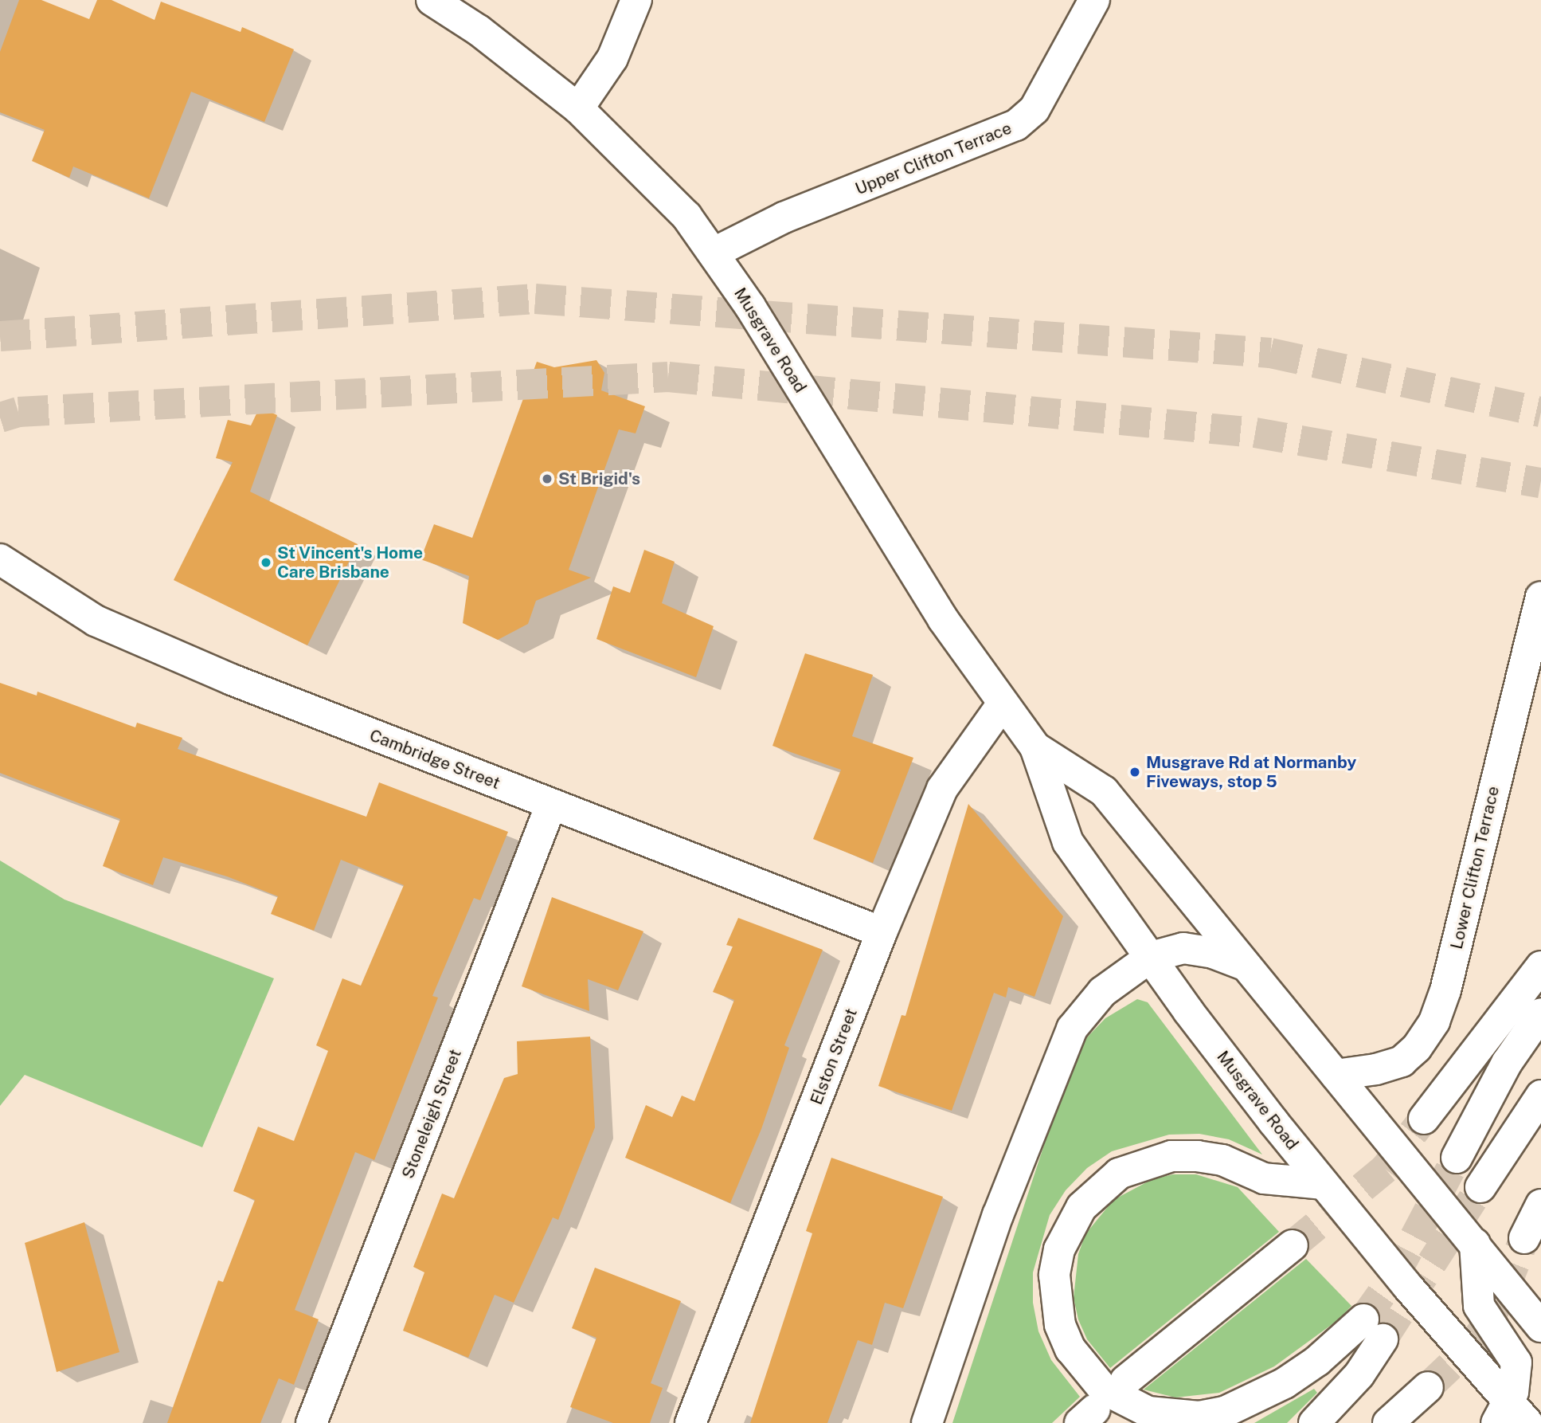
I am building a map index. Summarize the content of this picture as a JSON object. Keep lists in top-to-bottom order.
{
  "streets": {
    "main road": [
      "Upper Clifton Terrace",
      "Musgrave Road",
      "Cambridge Street",
      "Lower Clifton Terrace",
      "Elston Street",
      "Stoneleigh Street"
    ]
  },
  "crossings": [
    ["Upper Clifton Terrace", "Musgrave Road"],
    ["Musgrave Road", "Lower Clifton Terrace"],
    ["Musgrave Road", "Elston Street"],
    ["Cambridge Street", "Elston Street"],
    ["Cambridge Street", "Stoneleigh Street"]
  ],
  "places": ["St Brigid's", "St Vincent's Home Care Brisbane", "Musgrave Rd at Normanby Fiveways, stop 5"]
}
